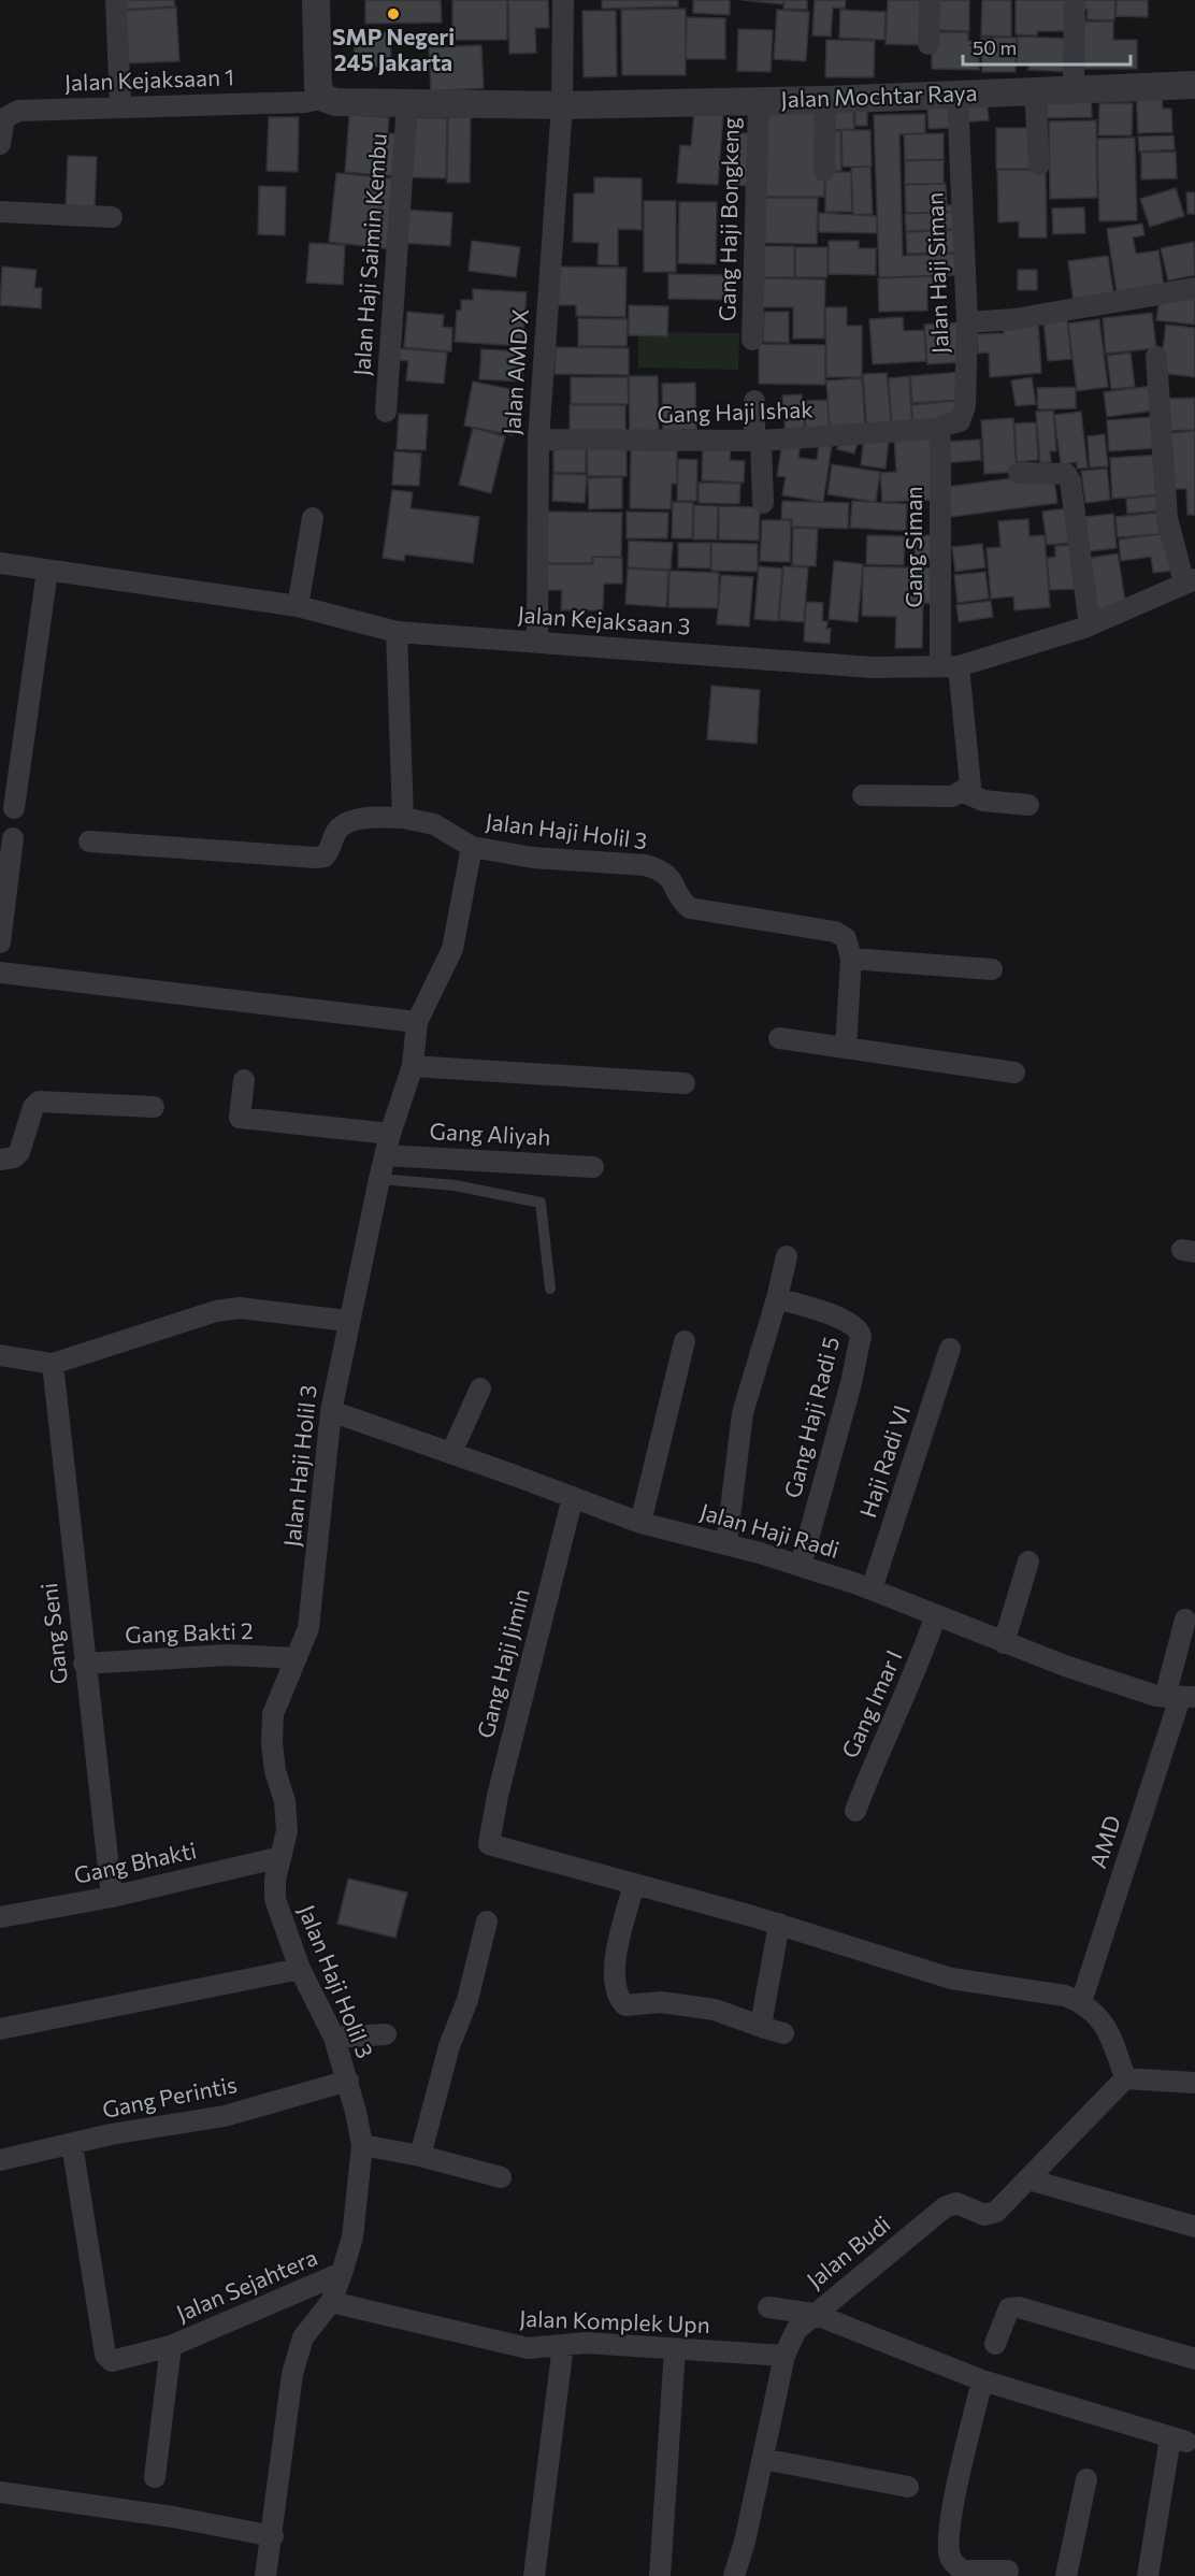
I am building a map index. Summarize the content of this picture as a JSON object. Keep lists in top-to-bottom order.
{
  "streets": {
    "street": [
      "Jalan Kejaksaan 1",
      "Jalan Mochtar Raya",
      "Gang Haji Bongkeng",
      "Jalan Haji Saimin Kembu",
      "Jalan Haji Siman",
      "Jalan AMD X",
      "Gang Haji Ishak",
      "Gang Siman",
      "Jalan Kejaksaan 3",
      "Jalan Haji Holil 3",
      "Gang Aliyah",
      "Gang Haji Radi 5",
      "Haji Radi VI",
      "Jalan Haji Radi",
      "Gang Seni",
      "Gang Bakti 2",
      "Gang Haji Jimin",
      "Gang Imar I",
      "AMD",
      "Gang Bhakti",
      "Gang Perintis",
      "Jalan Budi",
      "Jalan Sejahtera",
      "Jalan Komplek Upn"
    ]
  },
  "crossings": [
    ["Jalan Kejaksaan 1", "Jalan Mochtar Raya"],
    ["Jalan Mochtar Raya", "Gang Haji Bongkeng"],
    ["Jalan Mochtar Raya", "Jalan Haji Saimin Kembu"],
    ["Jalan Mochtar Raya", "Jalan Haji Siman"],
    ["Jalan Mochtar Raya", "Jalan AMD X"],
    ["Jalan Haji Siman", "Gang Haji Ishak"],
    ["Jalan Haji Siman", "Gang Siman"],
    ["Jalan AMD X", "Gang Haji Ishak"],
    ["Jalan AMD X", "Jalan Kejaksaan 3"],
    ["Gang Haji Ishak", "Gang Siman"],
    ["Gang Siman", "Jalan Kejaksaan 3"],
    ["Jalan Haji Holil 3", "Gang Aliyah"],
    ["Jalan Haji Holil 3", "Jalan Haji Radi"],
    ["Jalan Haji Holil 3", "Gang Bakti 2"],
    ["Jalan Haji Holil 3", "Gang Bhakti"],
    ["Jalan Haji Holil 3", "Gang Perintis"],
    ["Jalan Haji Holil 3", "Jalan Sejahtera"],
    ["Jalan Haji Holil 3", "Jalan Komplek Upn"],
    ["Gang Haji Radi 5", "Jalan Haji Radi"],
    ["Haji Radi VI", "Jalan Haji Radi"],
    ["Jalan Haji Radi", "Gang Haji Jimin"],
    ["Jalan Haji Radi", "Gang Imar I"],
    ["Jalan Haji Radi", "AMD"],
    ["Gang Seni", "Gang Bakti 2"],
    ["Gang Seni", "Gang Bhakti"],
    ["Gang Perintis", "Jalan Sejahtera"],
    ["Jalan Budi", "Jalan Komplek Upn"]
  ],
  "places": ["SMP Negeri 245 Jakarta"],
  "scale_bar": "50 m"
}
